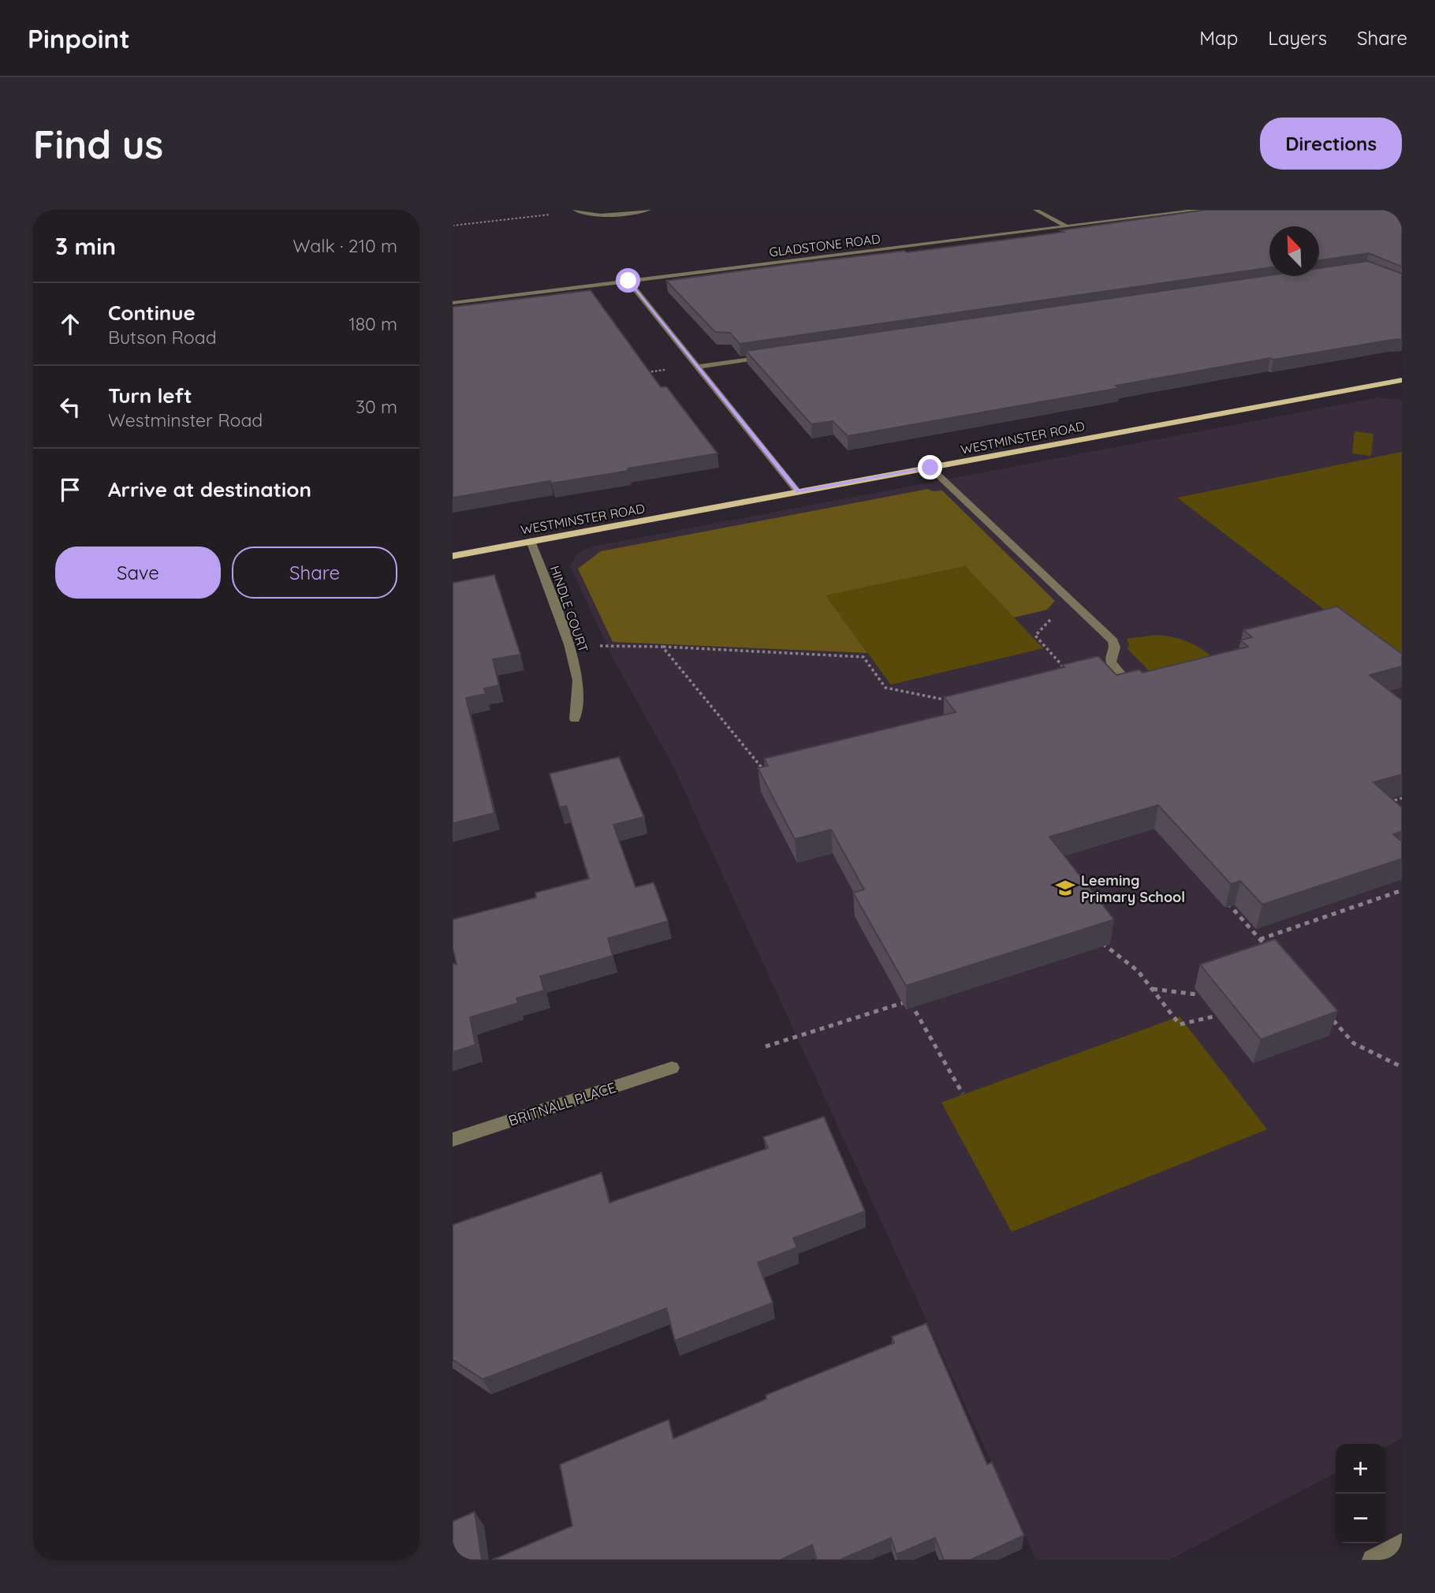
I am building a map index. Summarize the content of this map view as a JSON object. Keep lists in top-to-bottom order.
{
  "streets": {
    "main road": ["WESTMINSTER ROAD"],
    "street": ["GLADSTONE ROAD", "HINDLE COURT", "BRITNALL PLACE"]
  },
  "crossings": [
    ["WESTMINSTER ROAD", "HINDLE COURT"]
  ],
  "places": {
    "school or university": ["Leeming Primary School"]
  },
  "north": "top left",
  "page": {
    "header": "Pinpoint",
    "nav": ["Map", "Layers", "Share"],
    "buttons": [
      "Directions",
      ["Save", "Share"]
    ],
    "title": "Find us",
    "heading": ["3 min", "Walk · 210 m"],
    "list": [
      ["Continue", "Butson Road", "180 m"],
      ["Turn left", "Westminster Road", "30 m"],
      "Arrive at destination"
    ],
    "map_buttons": ["+", "−"]
  }
}
